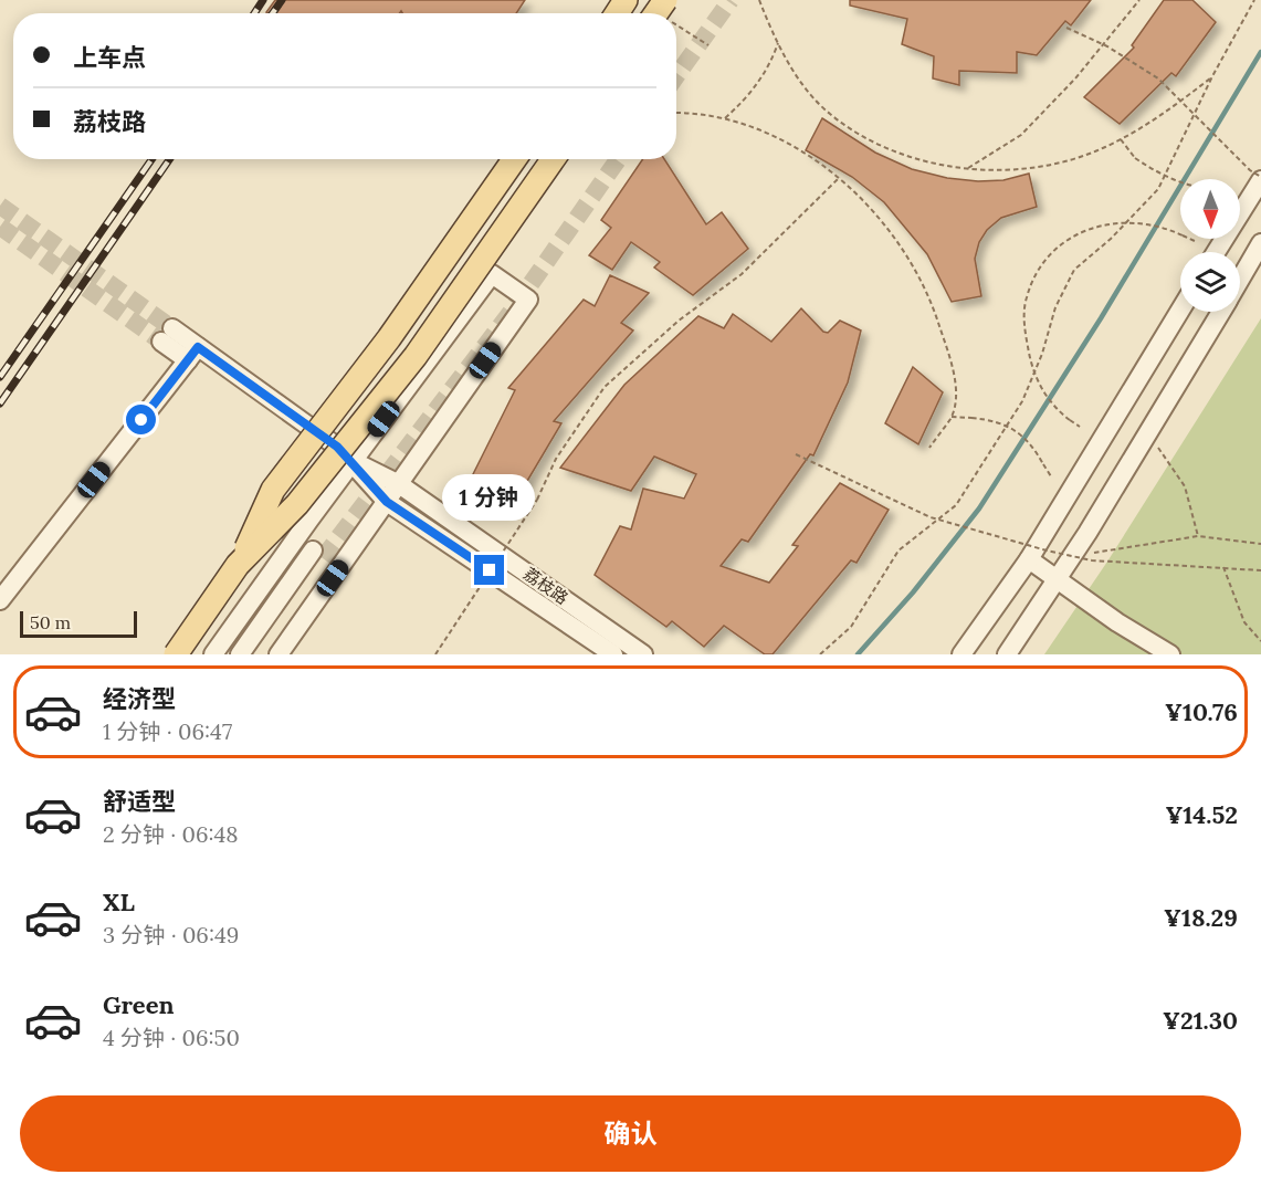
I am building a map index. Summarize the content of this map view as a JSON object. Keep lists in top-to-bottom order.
{
  "streets": {
    "street": ["荔枝路"]
  },
  "scale_bar": "50 m",
  "north": "bottom",
  "page": {
    "banner": ["上车点", "荔枝路"],
    "bubble": "1 分钟",
    "scale": "50 m",
    "list": [
      {
        "name": "经济型",
        "note": "1 分钟 · 06:47",
        "value": "¥10.76"
      },
      {
        "name": "舒适型",
        "note": "2 分钟 · 06:48",
        "value": "¥14.52"
      },
      {
        "name": "XL",
        "note": "3 分钟 · 06:49",
        "value": "¥18.29"
      },
      {
        "name": "Green",
        "note": "4 分钟 · 06:50",
        "value": "¥21.30"
      }
    ],
    "buttons": "确认"
  }
}
